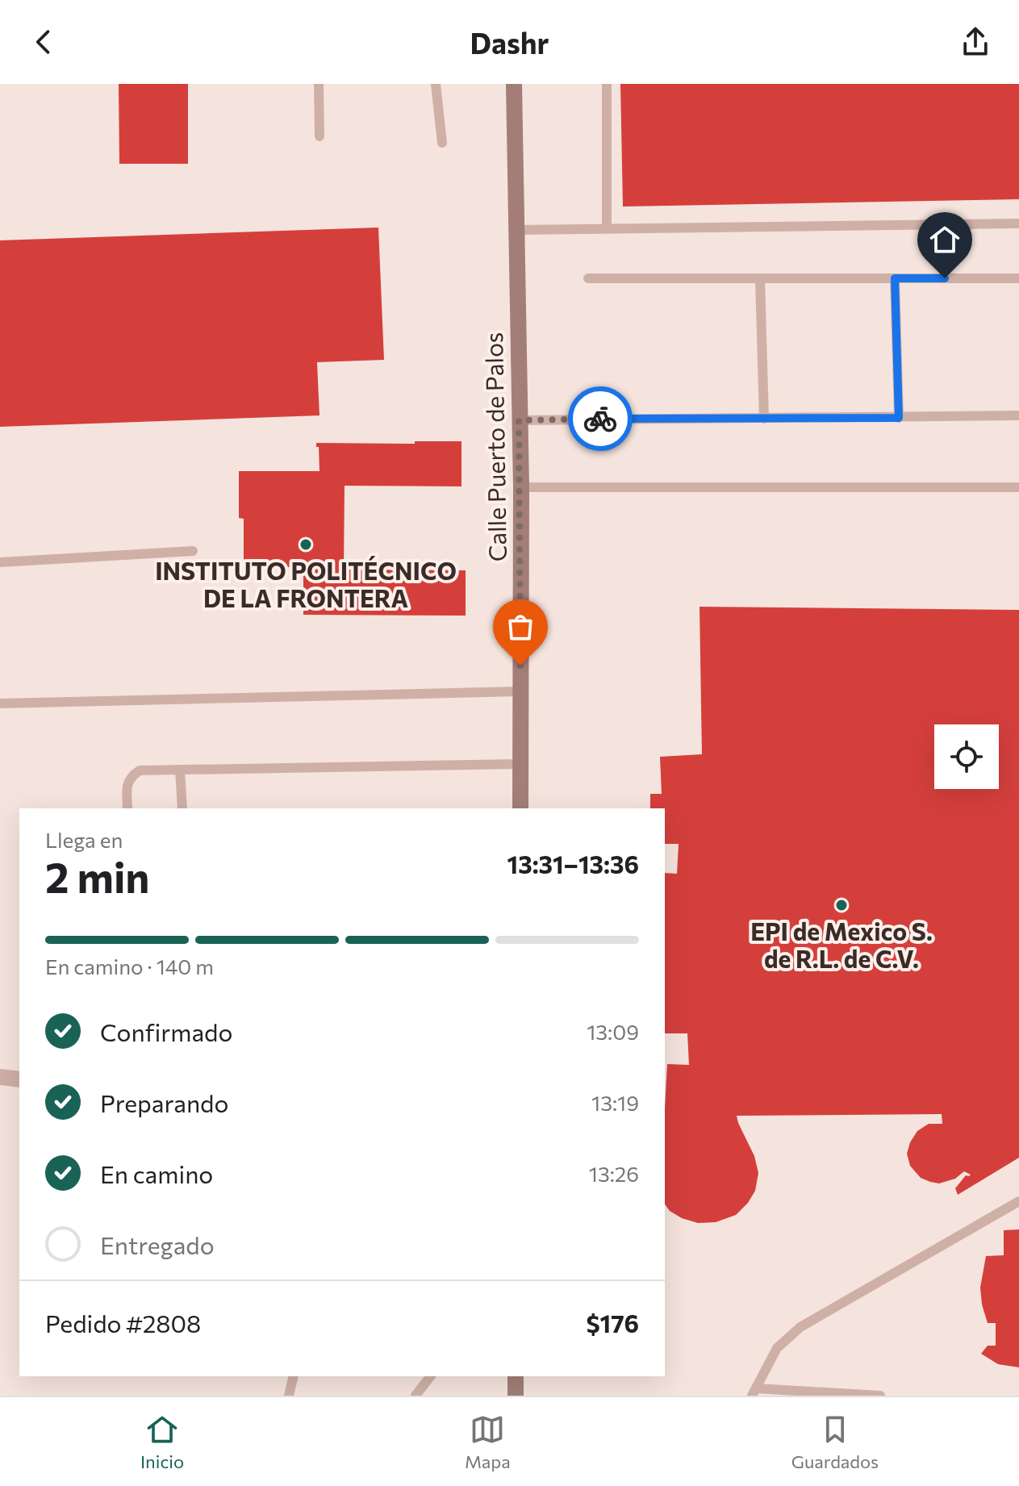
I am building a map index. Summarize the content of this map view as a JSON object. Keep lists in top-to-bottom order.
{
  "streets": {
    "street": ["Calle Puerto de Palos"]
  },
  "places": ["INSTITUTO POLITÉCNICO DE LA FRONTERA", "EPI de Mexico S. de R.L. de C.V."],
  "page": {
    "header": "Dashr",
    "heading": ["2 min", "Llega en", "13:31–13:36"],
    "panel": ["Pedido #2808", "$176"],
    "bar": "En camino · 140 m",
    "list": [
      ["Confirmado", "13:09"],
      ["Preparando", "13:19"],
      ["En camino", "13:26"],
      "Entregado"
    ],
    "tabs": ["Inicio", "Mapa", "Guardados"]
  }
}
